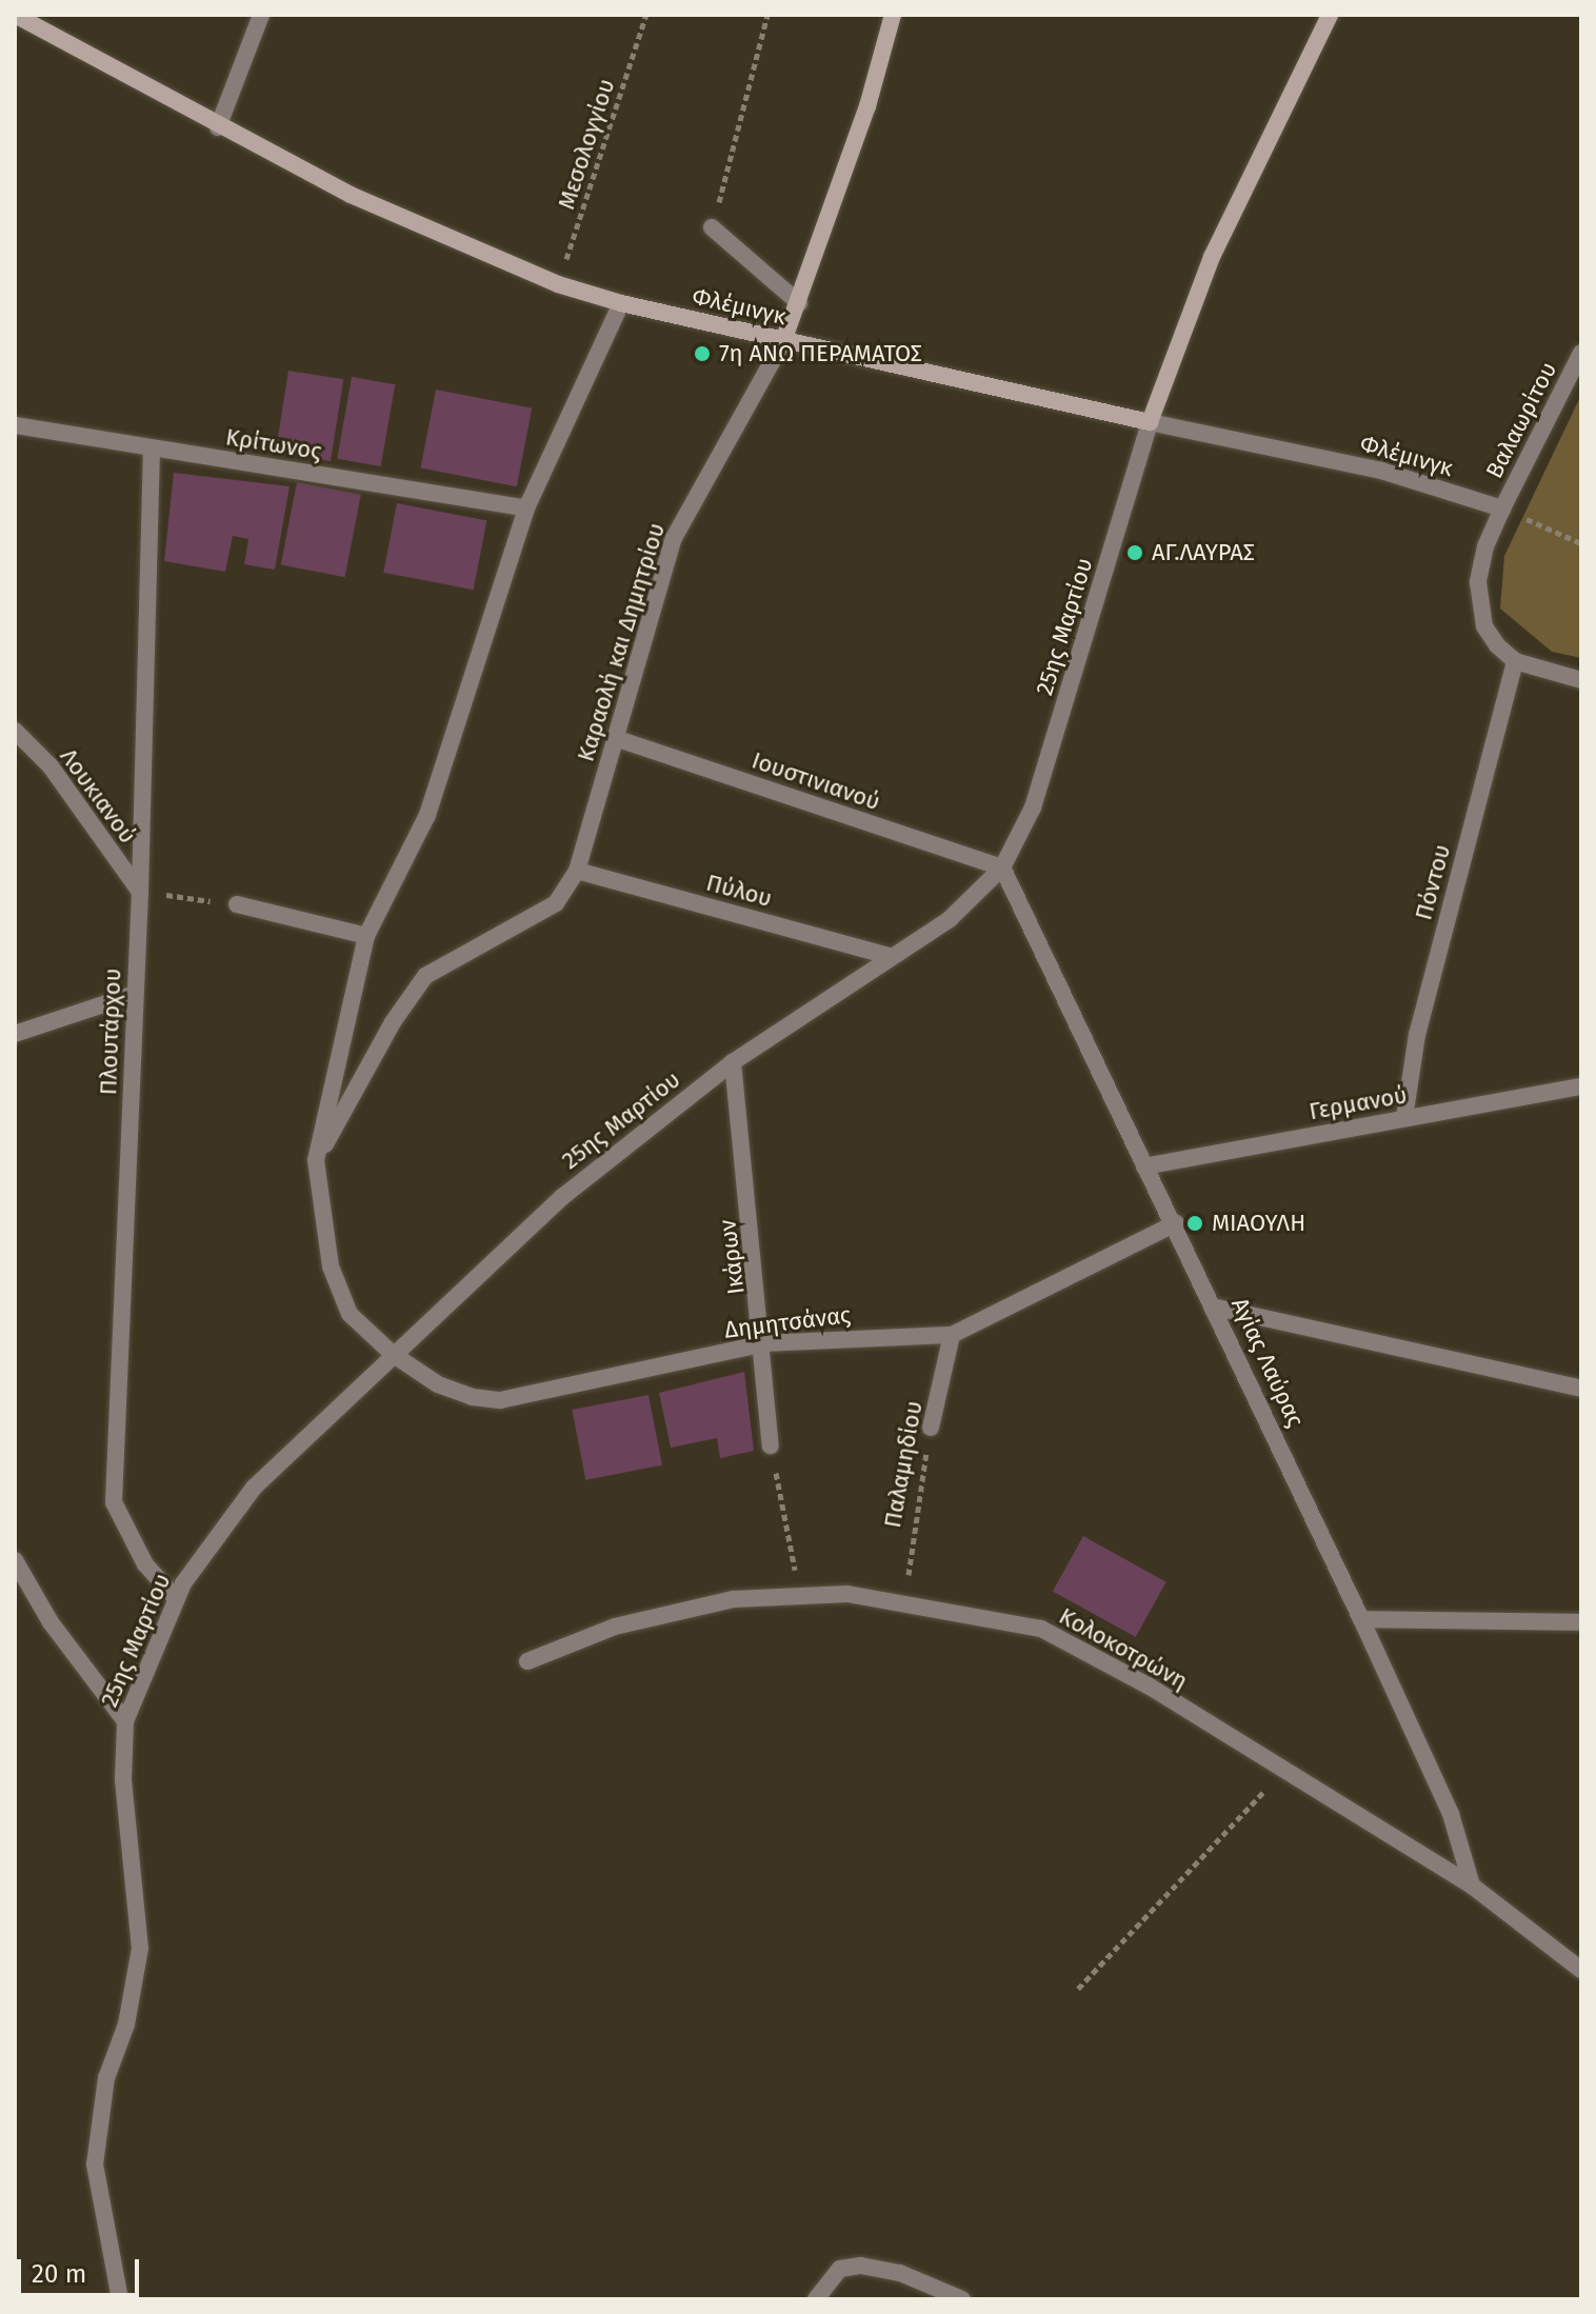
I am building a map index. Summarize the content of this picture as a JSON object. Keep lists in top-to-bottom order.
{
  "streets": {
    "street": [
      "Φλέμινγκ",
      "Βαλαωρίτου",
      "Κρίτωνος",
      "25ης Μαρτίου",
      "Καραολή και Δημητρίου",
      "Ιουστινιανού",
      "Λουκιανού",
      "Πόντου",
      "Πύλου",
      "Πλουτάρχου",
      "Γερμανού",
      "Ικάρων",
      "Δημητσάνας",
      "Αγίας Λαύρας",
      "Παλαμηδίου",
      "Κολοκοτρώνη"
    ],
    "path": ["Μεσολογγίου"]
  },
  "crossings": [
    ["Μεσολογγίου", "Φλέμινγκ"],
    ["Φλέμινγκ", "Βαλαωρίτου"],
    ["Φλέμινγκ", "25ης Μαρτίου"],
    ["Φλέμινγκ", "Καραολή και Δημητρίου"],
    ["Βαλαωρίτου", "Πόντου"],
    ["Κρίτωνος", "Πλουτάρχου"],
    ["25ης Μαρτίου", "Ιουστινιανού"],
    ["25ης Μαρτίου", "Πύλου"],
    ["25ης Μαρτίου", "Πλουτάρχου"],
    ["25ης Μαρτίου", "Ικάρων"],
    ["25ης Μαρτίου", "Δημητσάνας"],
    ["25ης Μαρτίου", "Αγίας Λαύρας"],
    ["Καραολή και Δημητρίου", "Ιουστινιανού"],
    ["Καραολή και Δημητρίου", "Πύλου"],
    ["Ιουστινιανού", "Αγίας Λαύρας"],
    ["Λουκιανού", "Πλουτάρχου"],
    ["Πόντου", "Γερμανού"],
    ["Γερμανού", "Αγίας Λαύρας"],
    ["Ικάρων", "Δημητσάνας"],
    ["Δημητσάνας", "Αγίας Λαύρας"],
    ["Δημητσάνας", "Παλαμηδίου"],
    ["Αγίας Λαύρας", "Κολοκοτρώνη"],
    ["Παλαμηδίου", "Κολοκοτρώνη"]
  ],
  "places": ["7η ΑΝΩ ΠΕΡΑΜΑΤΟΣ", "ΑΓ.ΛΑΥΡΑΣ", "ΜΙΑΟΥΛΗ"],
  "scale_bar": "20 m"
}
